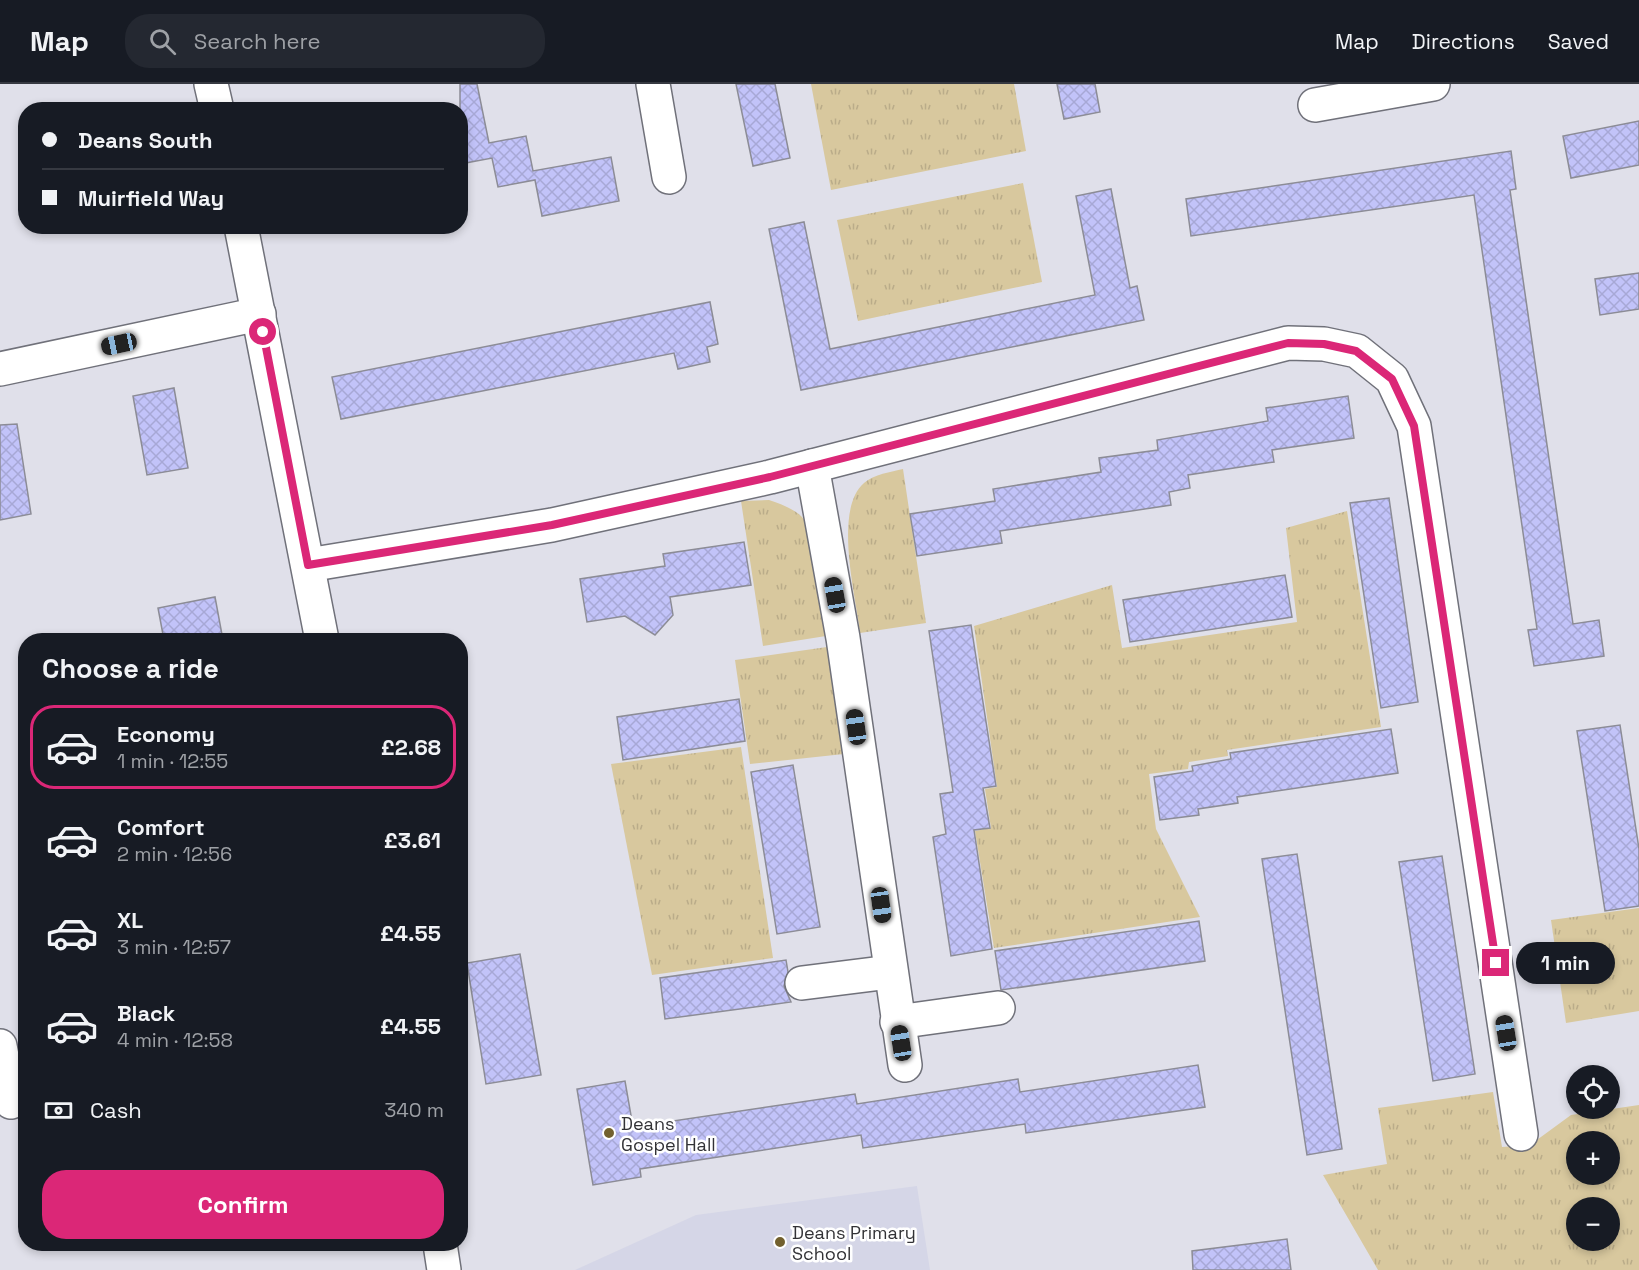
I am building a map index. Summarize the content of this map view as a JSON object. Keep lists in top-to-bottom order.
{
  "places": ["Deans Gospel Hall", "Deans Primary School"],
  "page": {
    "header": "Map",
    "search": "Search here",
    "nav": ["Map", "Directions", "Saved"],
    "banner": ["Deans South", "Muirfield Way"],
    "heading": "Choose a ride",
    "list": [
      {
        "name": "Economy",
        "note": "1 min · 12:55",
        "value": "£2.68"
      },
      {
        "name": "Comfort",
        "note": "2 min · 12:56",
        "value": "£3.61"
      },
      {
        "name": "XL",
        "note": "3 min · 12:57",
        "value": "£4.55"
      },
      {
        "name": "Black",
        "note": "4 min · 12:58",
        "value": "£4.55"
      }
    ],
    "bubble": "1 min",
    "map_buttons": ["+", "−"],
    "pay": ["Cash", "340 m"],
    "buttons": "Confirm"
  }
}
